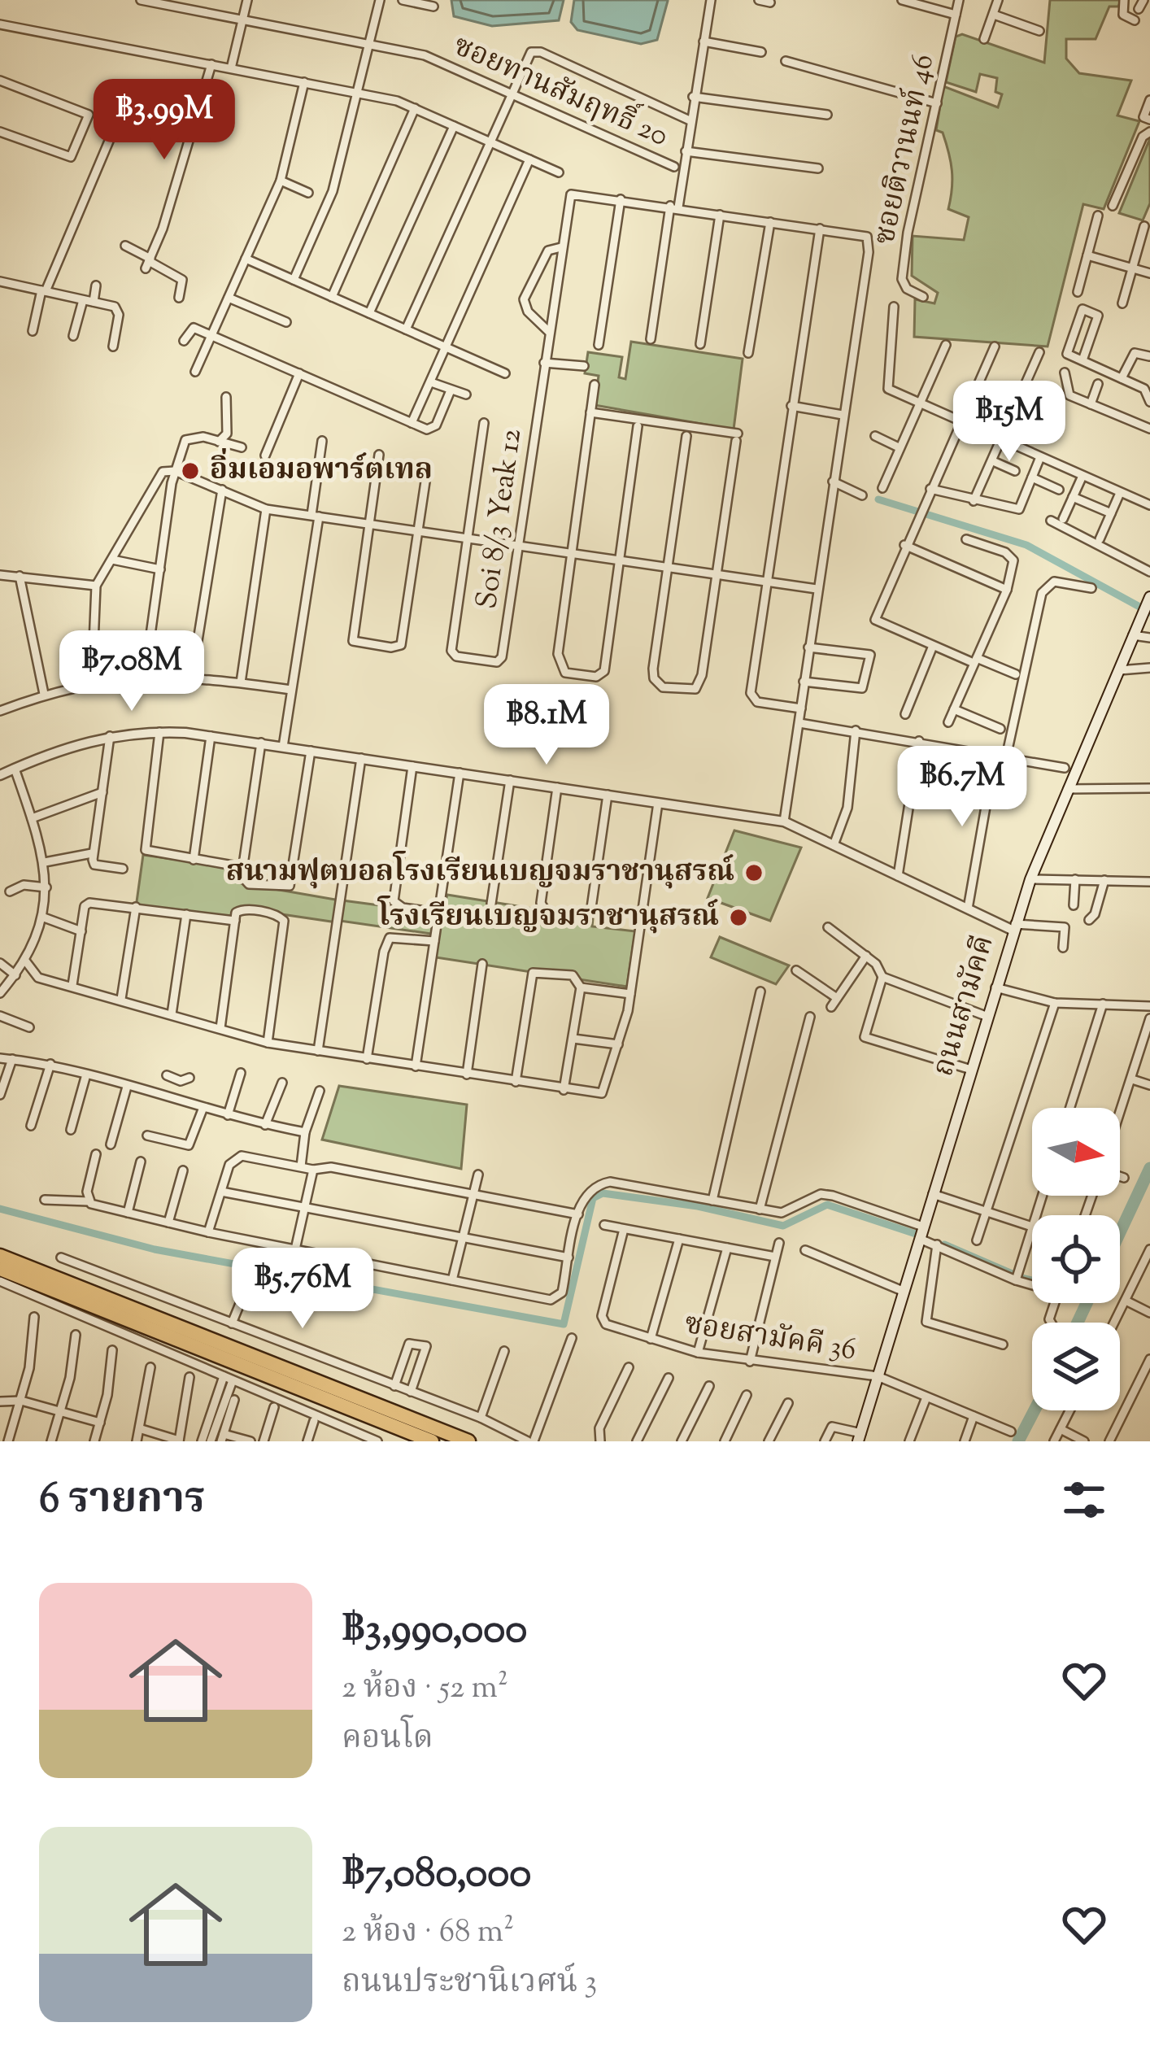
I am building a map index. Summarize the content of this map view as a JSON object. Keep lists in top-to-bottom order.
{
  "streets": {
    "main road": ["ถนนสามัคคี"],
    "street": [
      "ซอยทานสัมฤทธิ์ 20",
      "ซอยติวานนท์ 46",
      "Soi 8/3 Yeak 12",
      "ซอยสามัคคี 36"
    ]
  },
  "crossings": [
    ["ถนนสามัคคี", "ซอยสามัคคี 36"]
  ],
  "places": ["อิ่มเอมอพาร์ตเทล", "สนามฟุตบอลโรงเรียนเบญจมราชานุสรณ์", "โรงเรียนเบญจมราชานุสรณ์"],
  "north": "right",
  "page": {
    "price": [
      "฿3.99M",
      "฿15M",
      "฿7.08M",
      "฿8.1M",
      "฿6.7M",
      "฿5.76M"
    ],
    "heading": "6 รายการ",
    "list": [
      {
        "name": "฿3,990,000",
        "note": "2 ห้อง · 52 m² · คอนโด"
      },
      {
        "name": "฿7,080,000",
        "note": "2 ห้อง · 68 m² · ถนนประชานิเวศน์ 3"
      }
    ]
  }
}
